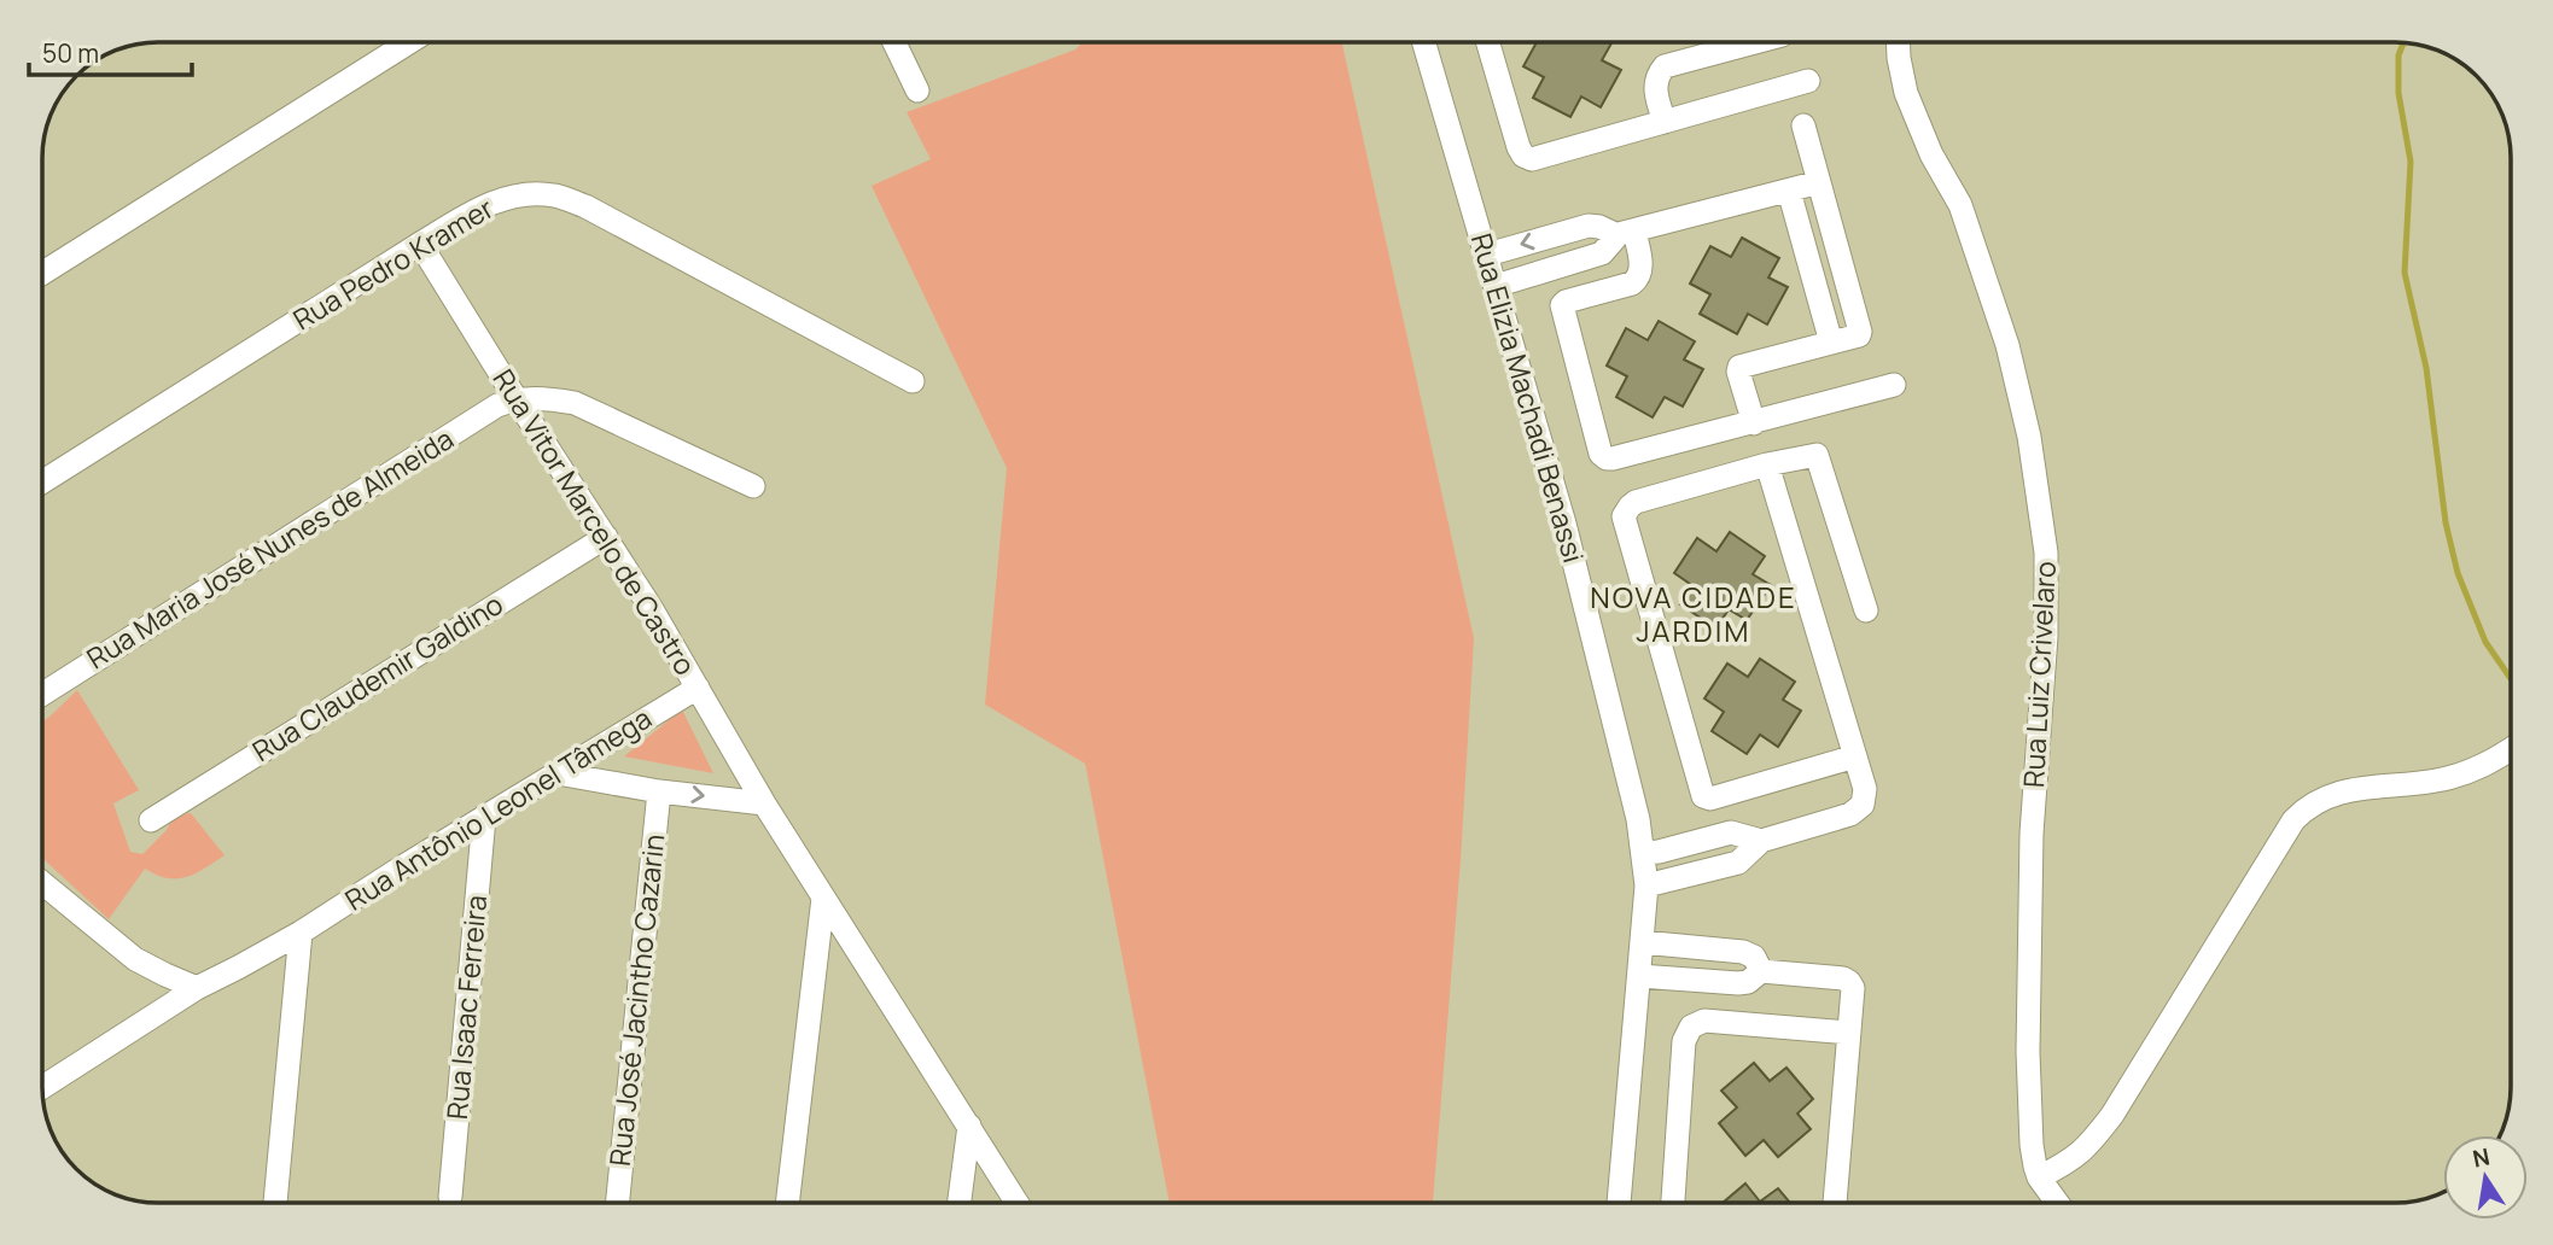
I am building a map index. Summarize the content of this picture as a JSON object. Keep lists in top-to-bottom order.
{
  "streets": {
    "street": [
      "Rua Pedro Kramer",
      "Rua Elizia Machadi Benassi",
      "Rua Vitor Marcelo de Castro",
      "Rua Maria José Nunes de Almeida",
      "Rua Luiz Crivelaro",
      "Rua Claudemir Galdino",
      "Rua Antônio Leonel Tâmega",
      "Rua José Jacintho Cazarin",
      "Rua Isaac Ferreira"
    ]
  },
  "crossings": [
    ["Rua Pedro Kramer", "Rua Vitor Marcelo de Castro"],
    ["Rua Vitor Marcelo de Castro", "Rua Maria José Nunes de Almeida"],
    ["Rua Vitor Marcelo de Castro", "Rua Claudemir Galdino"],
    ["Rua Vitor Marcelo de Castro", "Rua Antônio Leonel Tâmega"],
    ["Rua Antônio Leonel Tâmega", "Rua Isaac Ferreira"]
  ],
  "districts": ["NOVA CIDADE JARDIM"],
  "scale_bar": "50 m",
  "north": "top"
}
